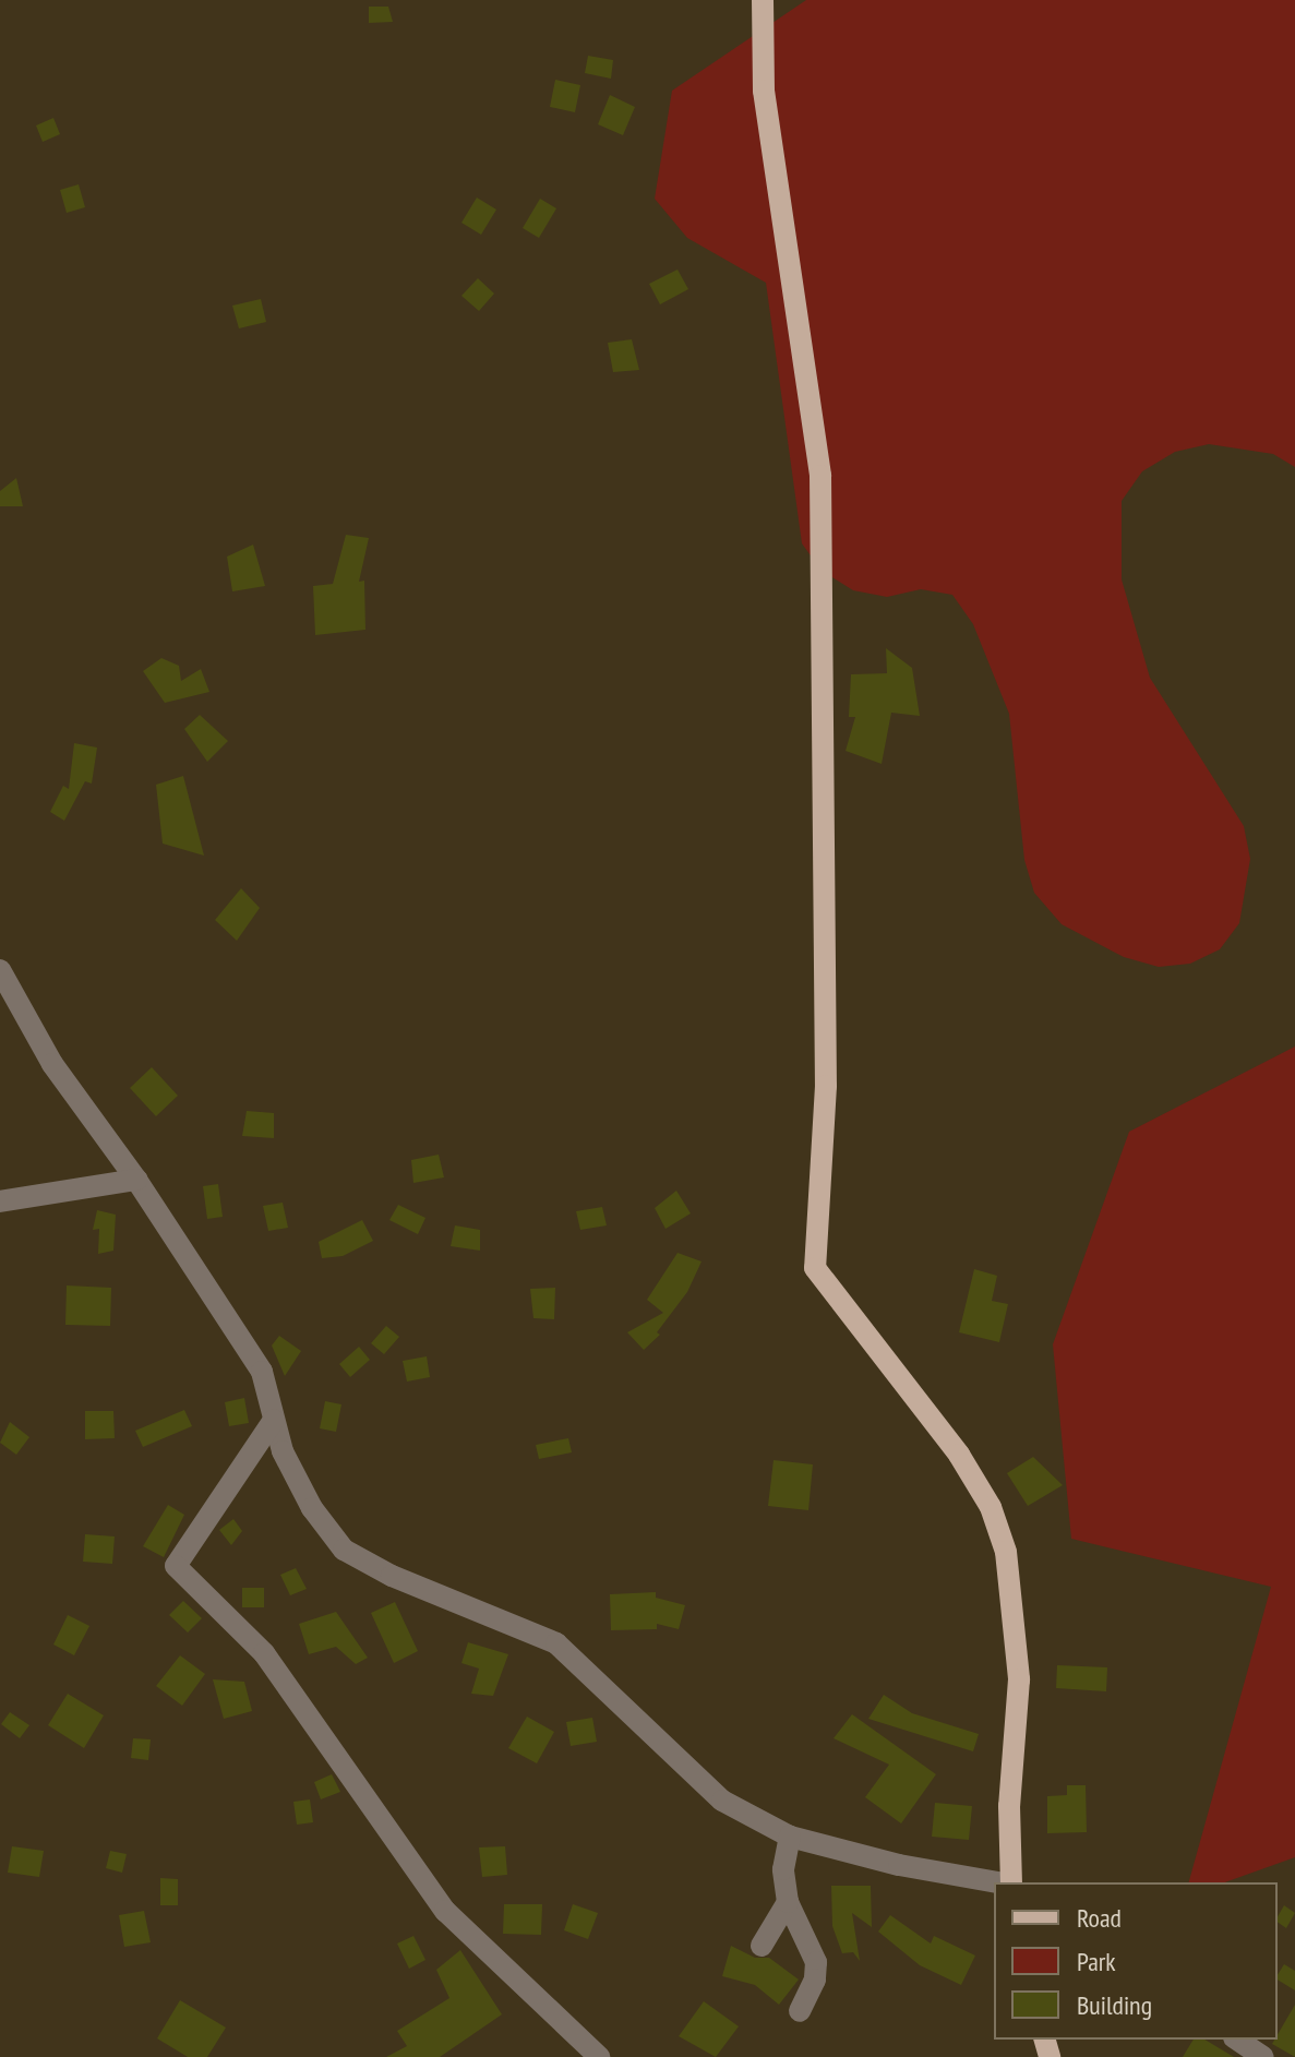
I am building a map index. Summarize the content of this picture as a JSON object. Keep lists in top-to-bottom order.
{
  "legend": ["Road", "Park", "Building"]
}
